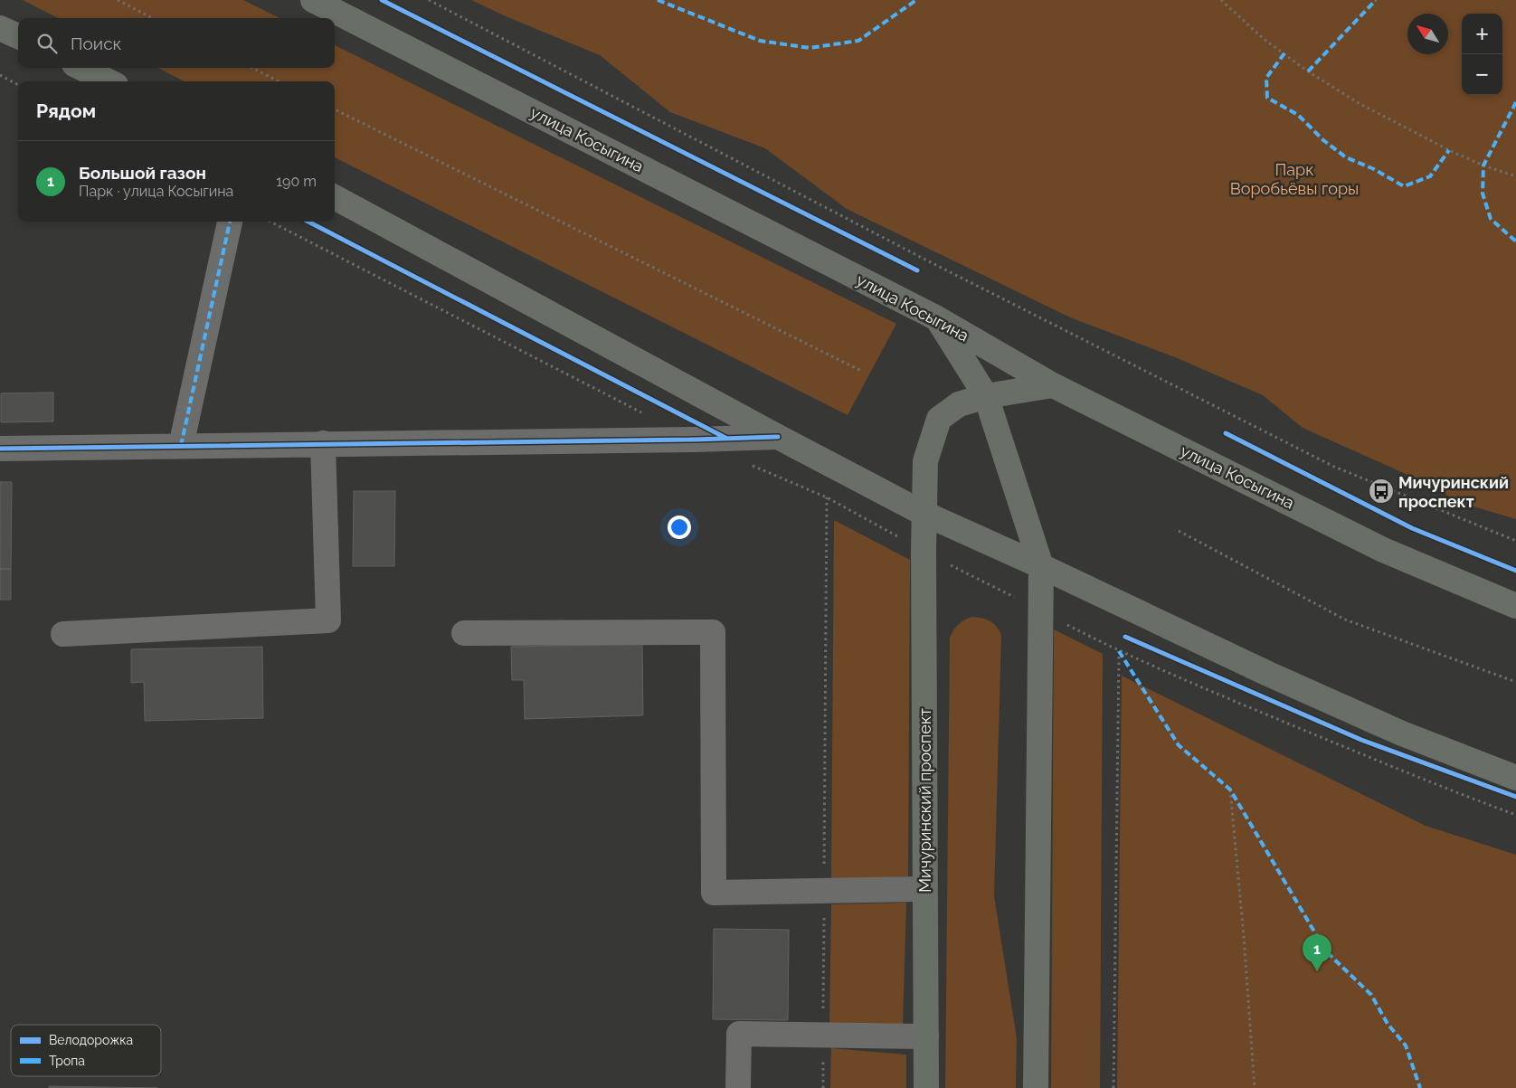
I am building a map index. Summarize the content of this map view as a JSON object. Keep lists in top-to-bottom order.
{
  "streets": {
    "main road": ["улица Косыгина", "Мичуринский проспект"]
  },
  "crossings": [
    ["улица Косыгина", "Мичуринский проспект"]
  ],
  "parks": ["Парк Воробьёвы горы"],
  "places": {
    "bus stop": ["Мичуринский проспект"]
  },
  "legend": ["Велодорожка", "Тропа"],
  "north": "top left",
  "page": {
    "map_buttons": ["+", "−"],
    "search": "Поиск",
    "heading": "Рядом",
    "list": [
      {
        "mark": "1",
        "name": "Большой газон",
        "note": "Парк · улица Косыгина",
        "value": "190 m"
      }
    ],
    "pins": "1"
  }
}
